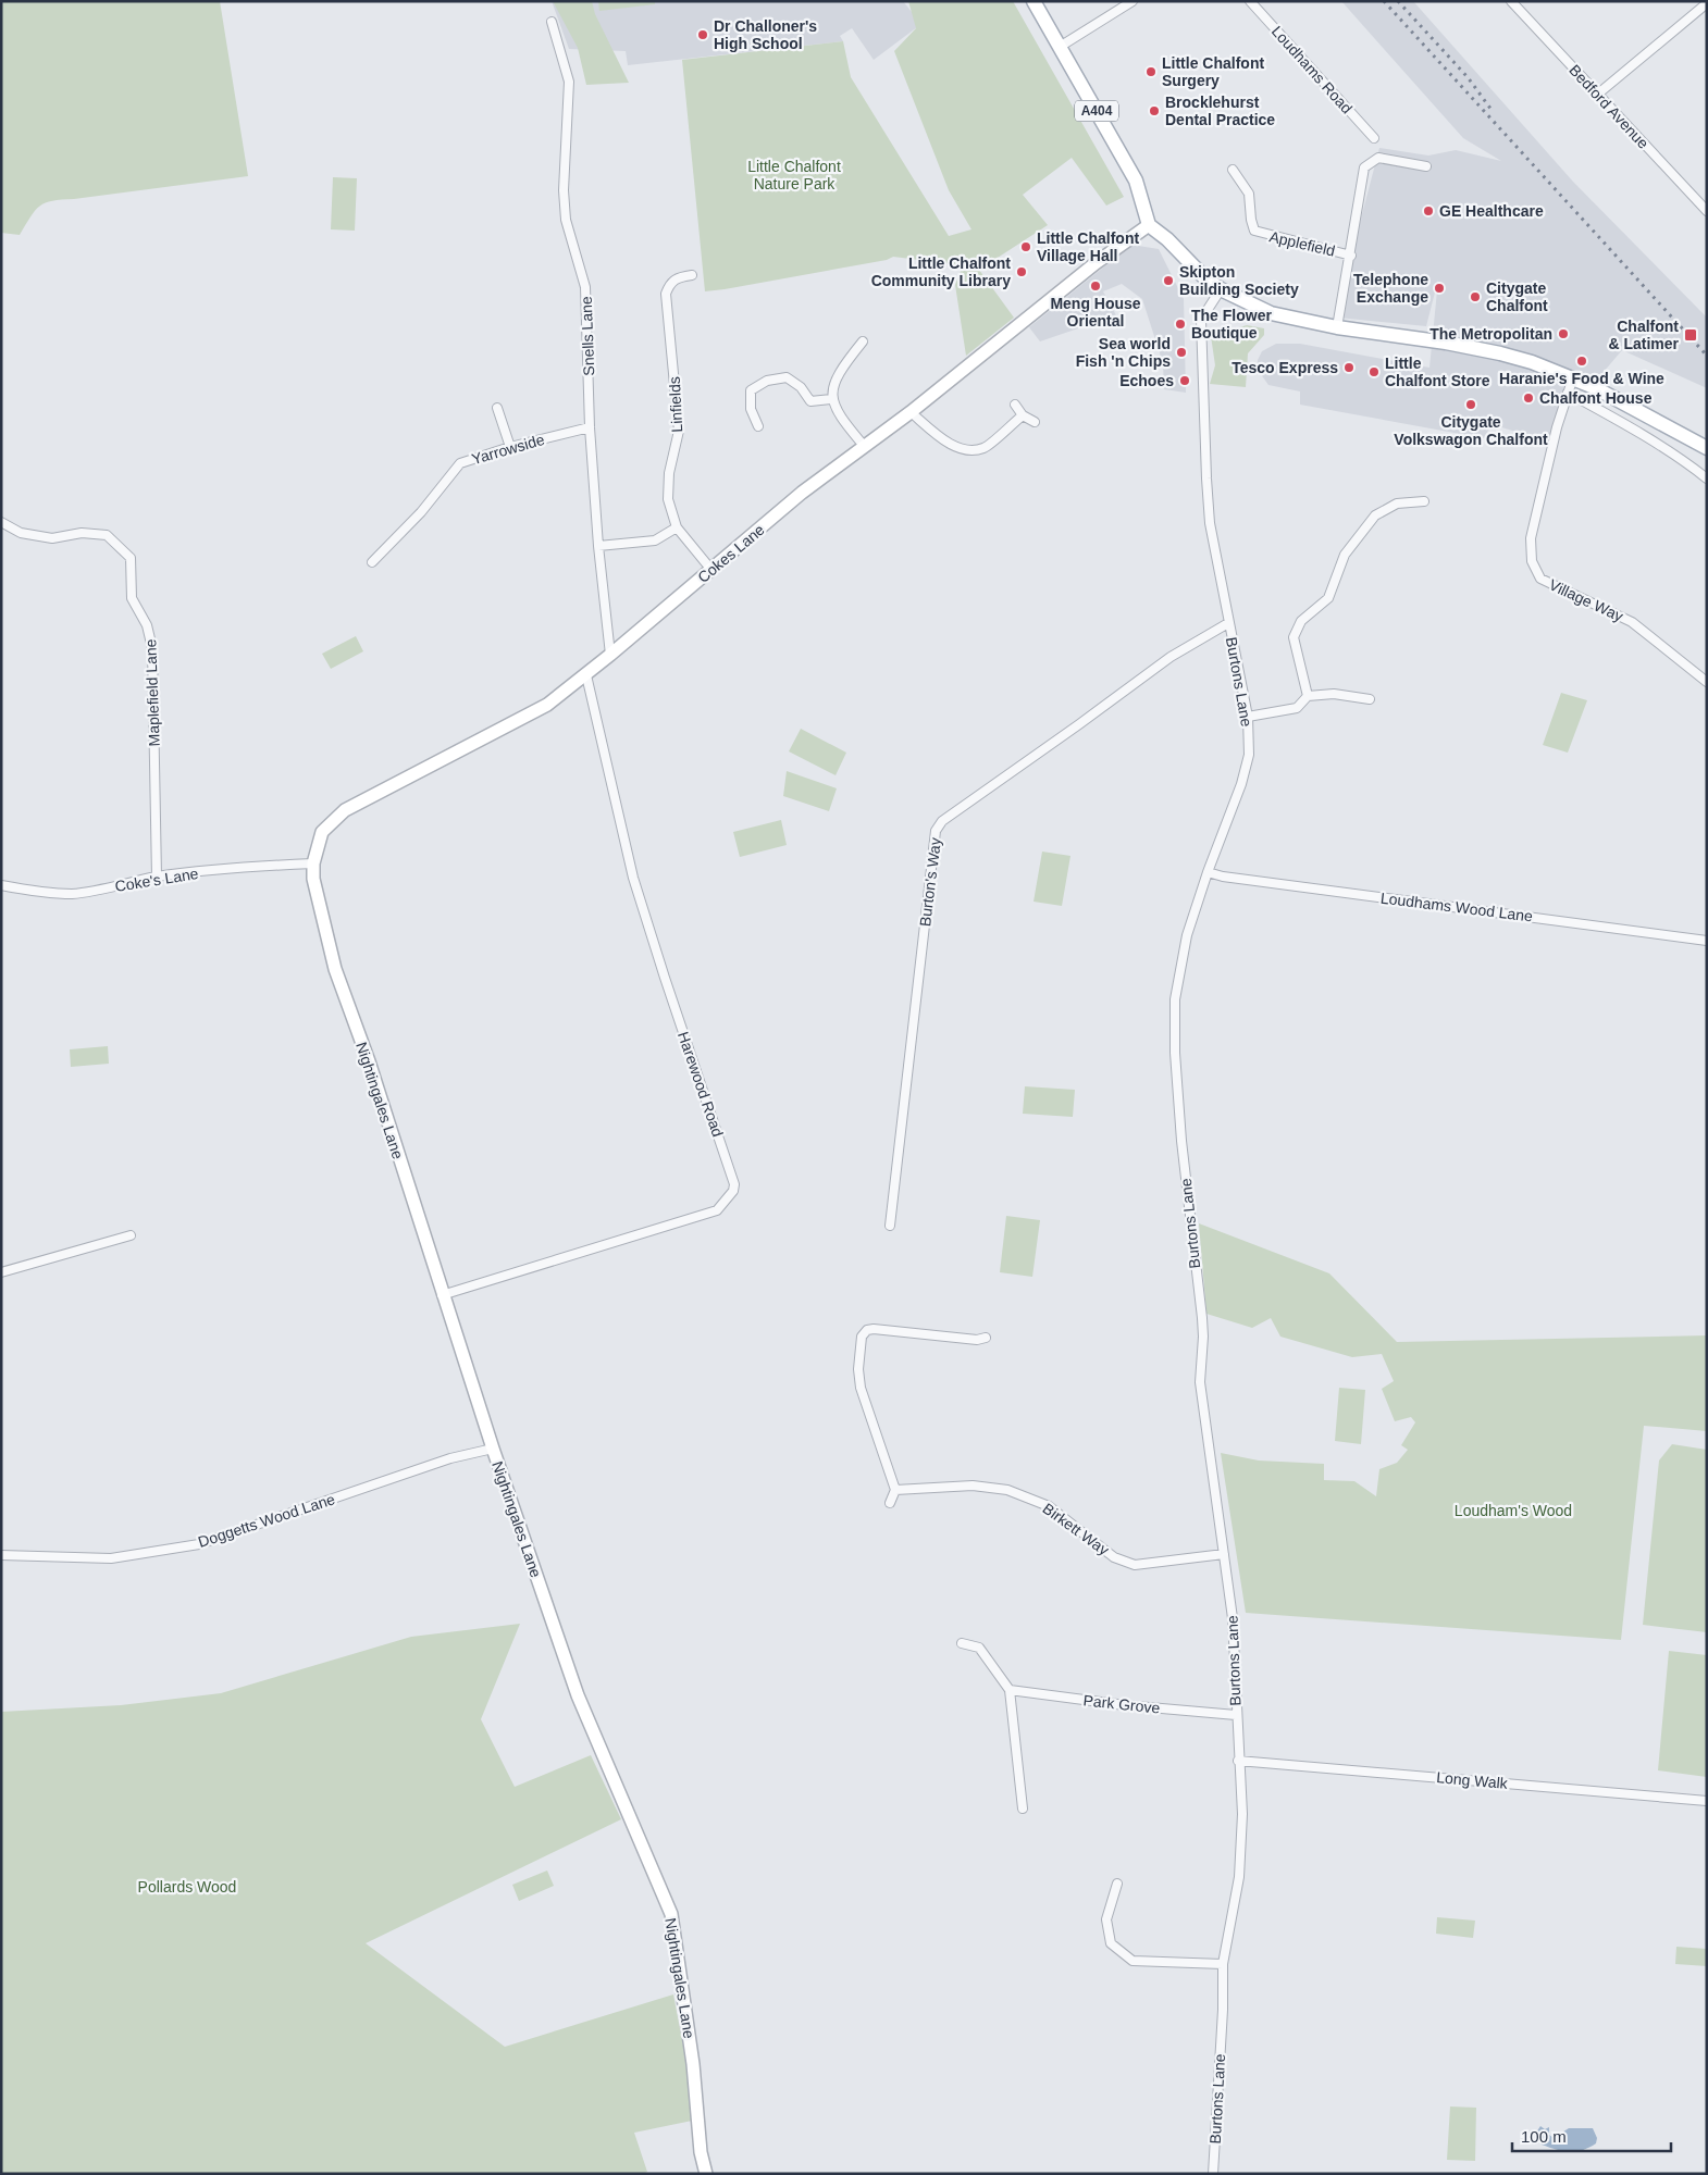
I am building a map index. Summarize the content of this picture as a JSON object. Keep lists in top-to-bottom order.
{
  "streets": {
    "main road": ["A404", "Cokes Lane", "Nightingales Lane"],
    "street": [
      "Loudhams Road",
      "Bedford Avenue",
      "Applefield",
      "Snells Lane",
      "Linfields",
      "Yarrowside",
      "Village Way",
      "Burtons Lane",
      "Maplefield Lane",
      "Coke's Lane",
      "Burton's Way",
      "Loudhams Wood Lane",
      "Harewood Road",
      "Doggetts Wood Lane",
      "Birkett Way",
      "Park Grove",
      "Long Walk"
    ]
  },
  "crossings": [
    ["A404", "Cokes Lane"],
    ["Snells Lane", "Yarrowside"],
    ["Snells Lane", "Cokes Lane"],
    ["Linfields", "Cokes Lane"],
    ["Cokes Lane", "Coke's Lane"],
    ["Cokes Lane", "Harewood Road"],
    ["Cokes Lane", "Nightingales Lane"],
    ["Burtons Lane", "Burton's Way"],
    ["Burtons Lane", "Loudhams Wood Lane"],
    ["Burtons Lane", "Birkett Way"],
    ["Burtons Lane", "Park Grove"],
    ["Burtons Lane", "Long Walk"],
    ["Maplefield Lane", "Coke's Lane"],
    ["Coke's Lane", "Nightingales Lane"],
    ["Harewood Road", "Nightingales Lane"],
    ["Nightingales Lane", "Doggetts Wood Lane"]
  ],
  "parks": ["Little Chalfont Nature Park", "Loudham's Wood", "Pollards Wood"],
  "places": {
    "other": [
      "Dr Challoner's High School",
      "Little Chalfont Surgery",
      "Brocklehurst Dental Practice",
      "GE Healthcare",
      "Little Chalfont Village Hall",
      "Little Chalfont Community Library",
      "Skipton Building Society",
      "Meng House Oriental",
      "Telephone Exchange",
      "Citygate Chalfont",
      "The Flower Boutique",
      "The Metropolitan",
      "Sea world Fish 'n Chips",
      "Haranie's Food & Wine",
      "Tesco Express",
      "Little Chalfont Store",
      "Echoes",
      "Chalfont House",
      "Citygate Volkswagon Chalfont"
    ],
    "transit": ["Chalfont & Latimer"]
  },
  "scale_bar": "100 m"
}
